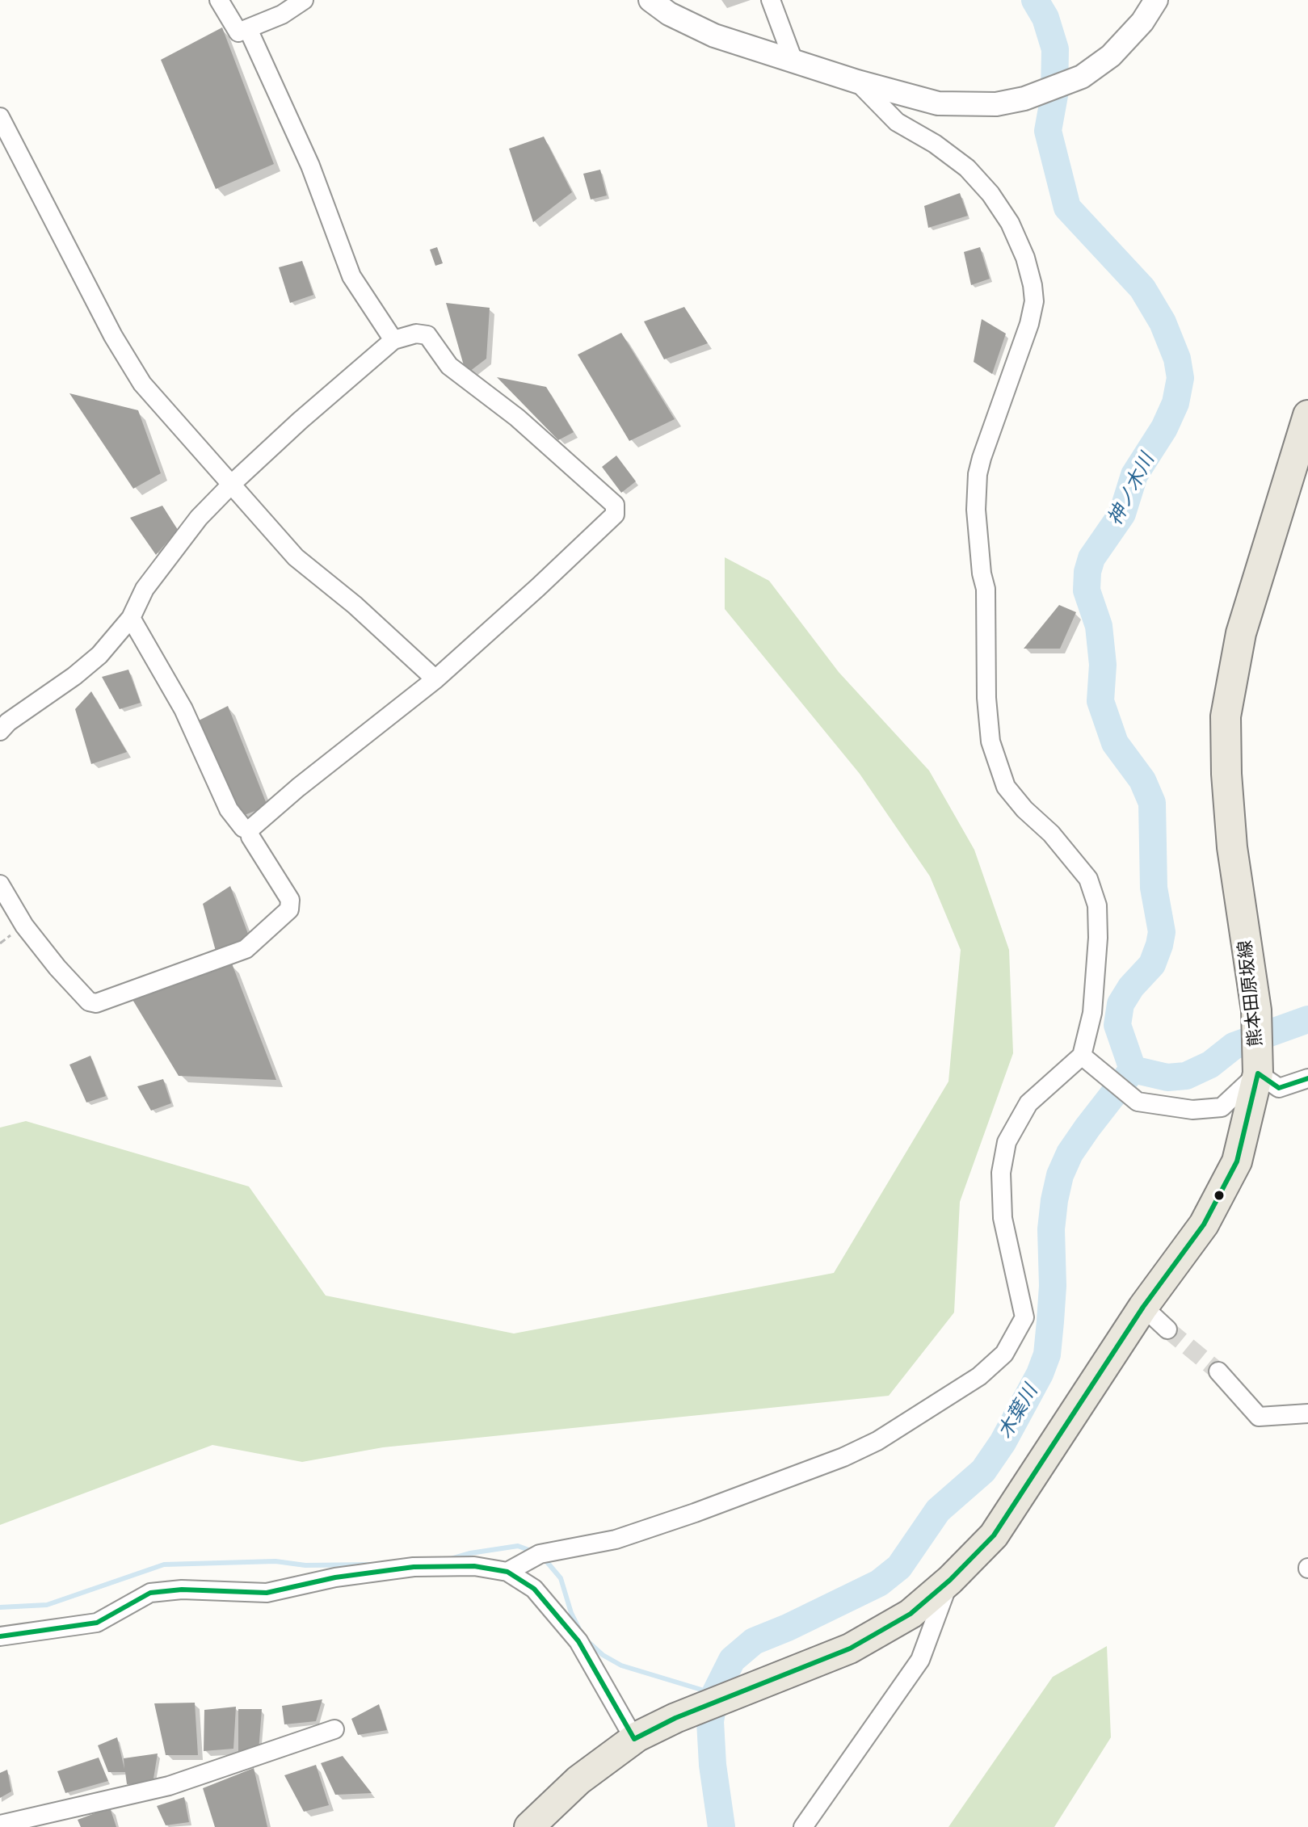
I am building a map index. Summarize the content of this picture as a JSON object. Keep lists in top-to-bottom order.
{
  "streets": {
    "main road": ["熊本田原坂線"]
  },
  "water": ["神ノ木川", "木葉川"]
}
